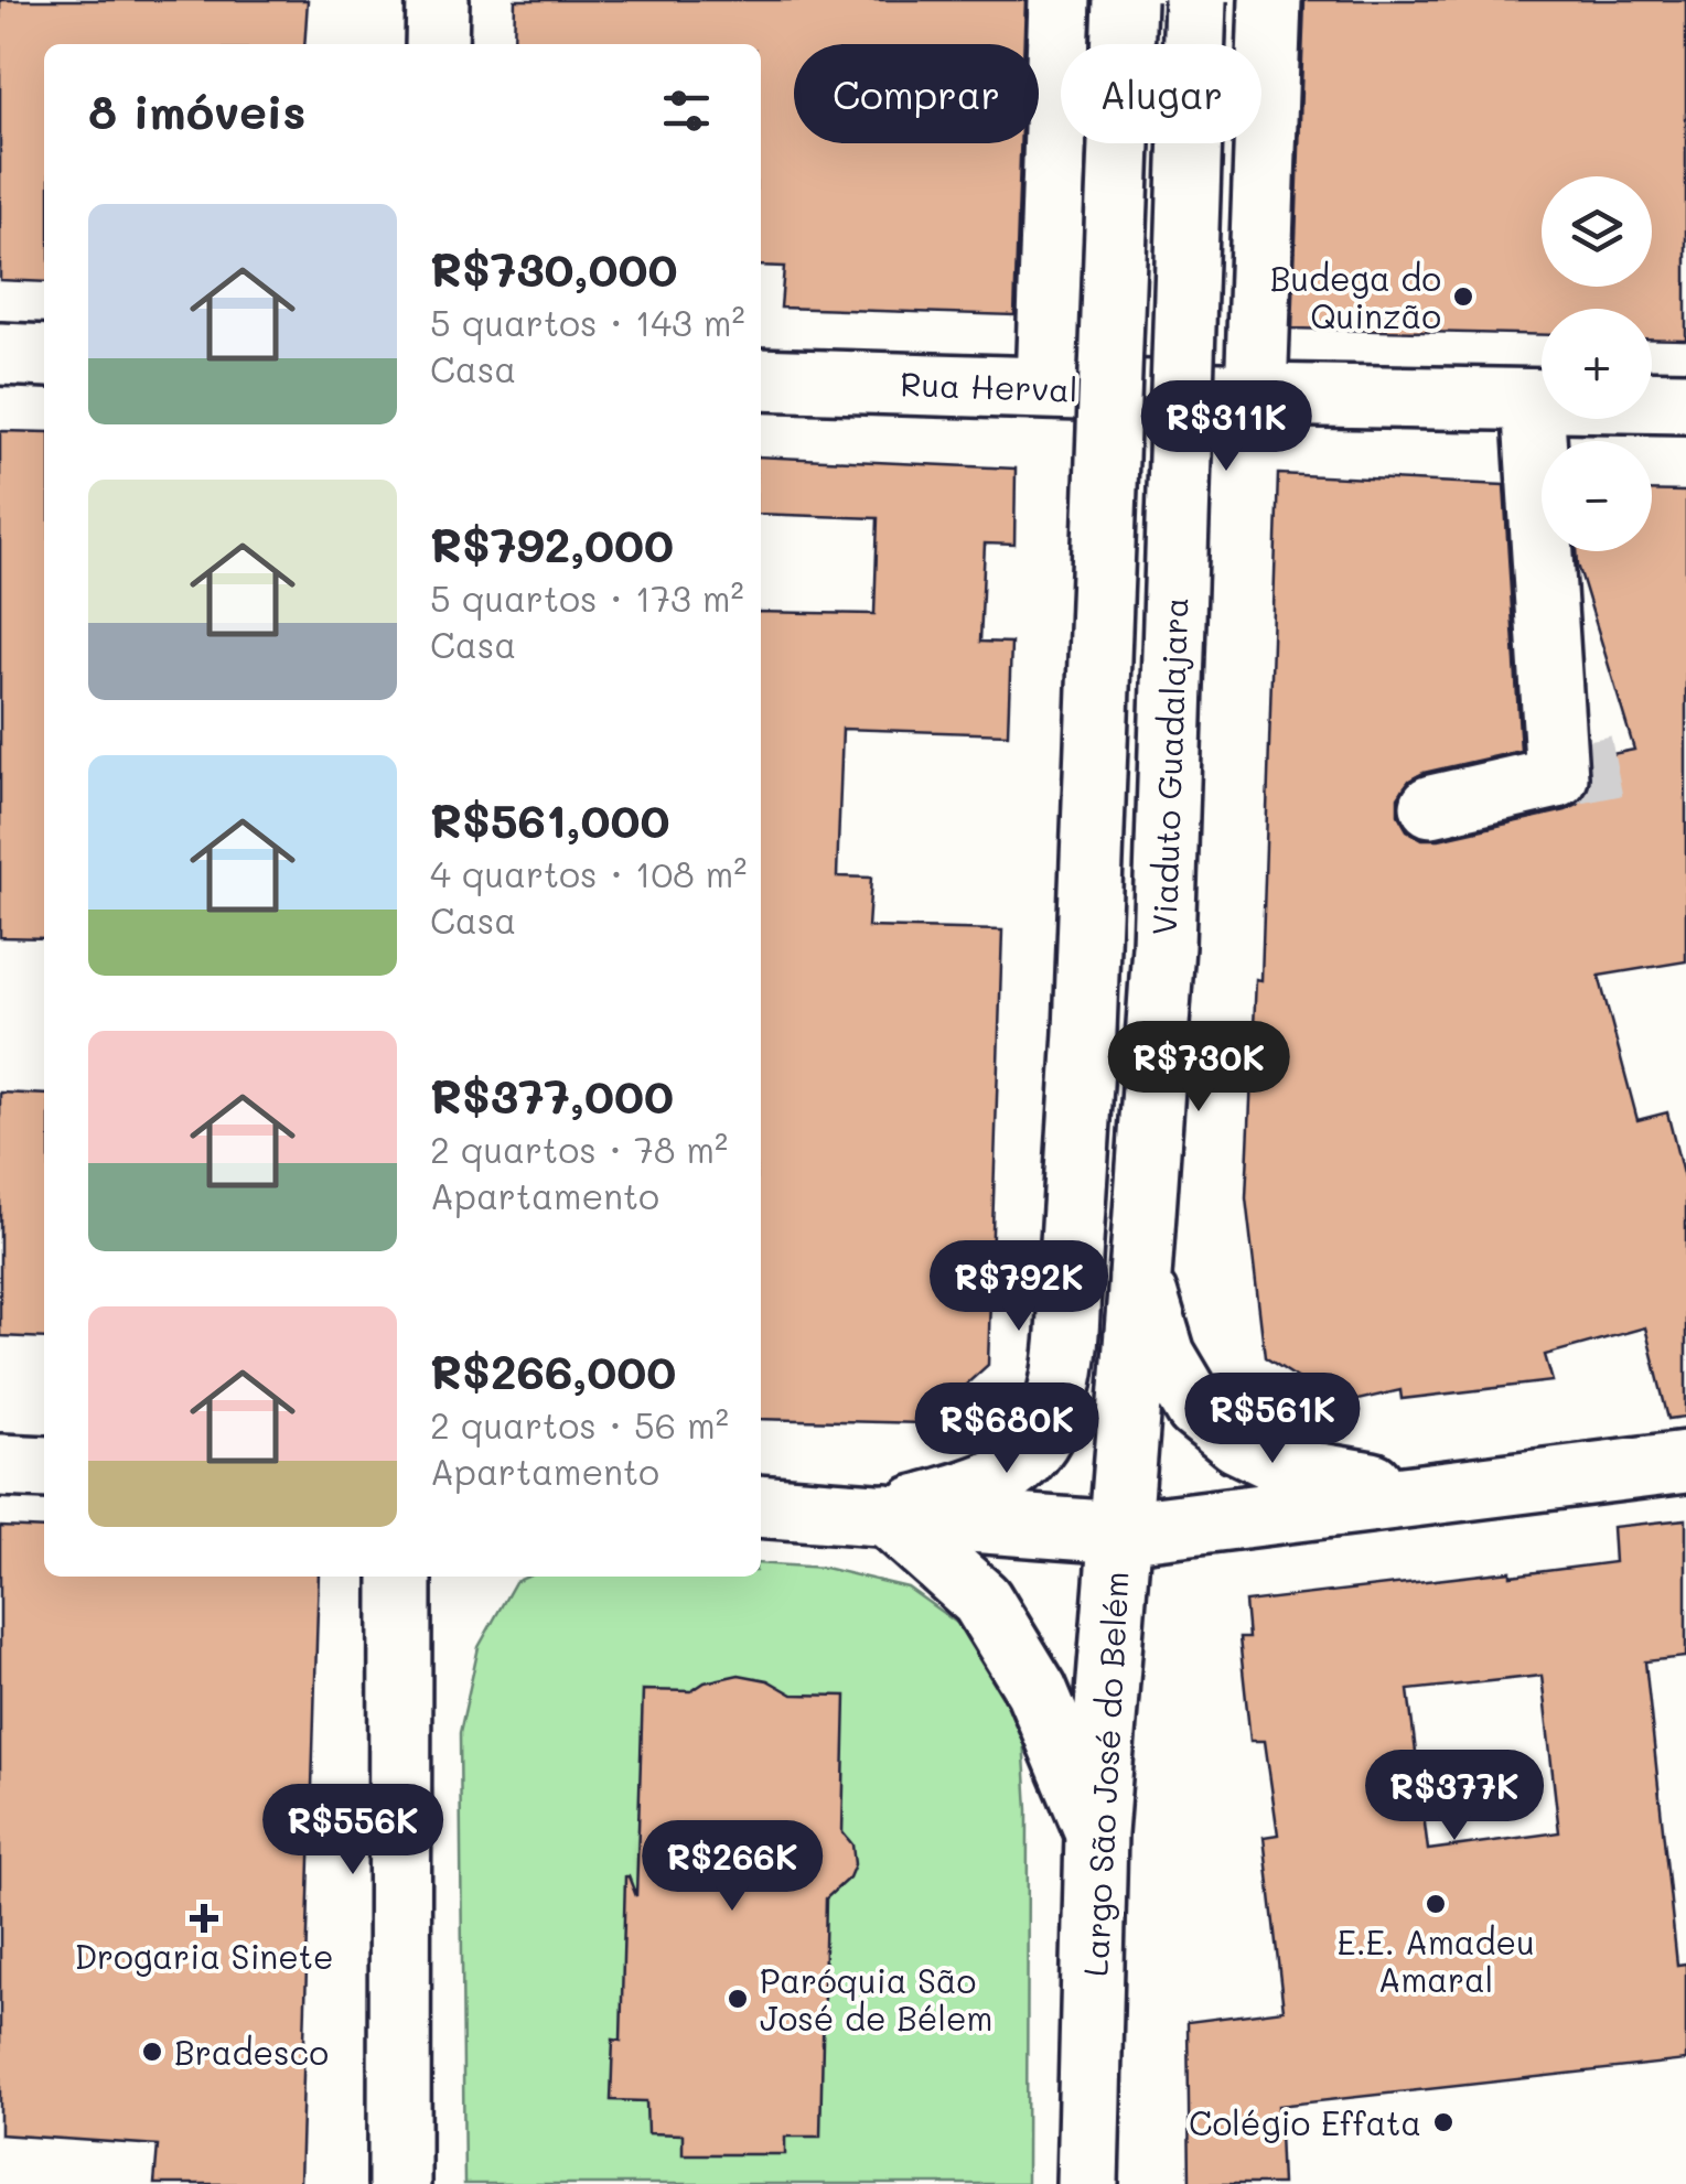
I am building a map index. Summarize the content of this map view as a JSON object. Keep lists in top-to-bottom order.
{
  "streets": {
    "main road": ["Rua Herval", "Viaduto Guadalajara", "Largo São José do Belém"]
  },
  "crossings": [
    ["Viaduto Guadalajara", "Largo São José do Belém"]
  ],
  "places": {
    "other": [
      "Budega do Quinzão",
      "E.E. Amadeu Amaral",
      "Paróquia São José de Bélem",
      "Bradesco",
      "Colégio Effata"
    ],
    "health": ["Drogaria Sinete"]
  },
  "page": {
    "chip": ["Comprar", "Alugar"],
    "heading": "8 imóveis",
    "map_buttons": ["+", "−"],
    "list": [
      {
        "name": "R$730,000",
        "note": "5 quartos · 143 m² · Casa"
      },
      {
        "name": "R$792,000",
        "note": "5 quartos · 173 m² · Casa"
      },
      {
        "name": "R$561,000",
        "note": "4 quartos · 108 m² · Casa"
      },
      {
        "name": "R$377,000",
        "note": "2 quartos · 78 m² · Apartamento"
      },
      {
        "name": "R$266,000",
        "note": "2 quartos · 56 m² · Apartamento"
      }
    ],
    "price": [
      "R$311K",
      "R$730K",
      "R$792K",
      "R$561K",
      "R$680K",
      "R$377K",
      "R$556K",
      "R$266K"
    ]
  }
}
